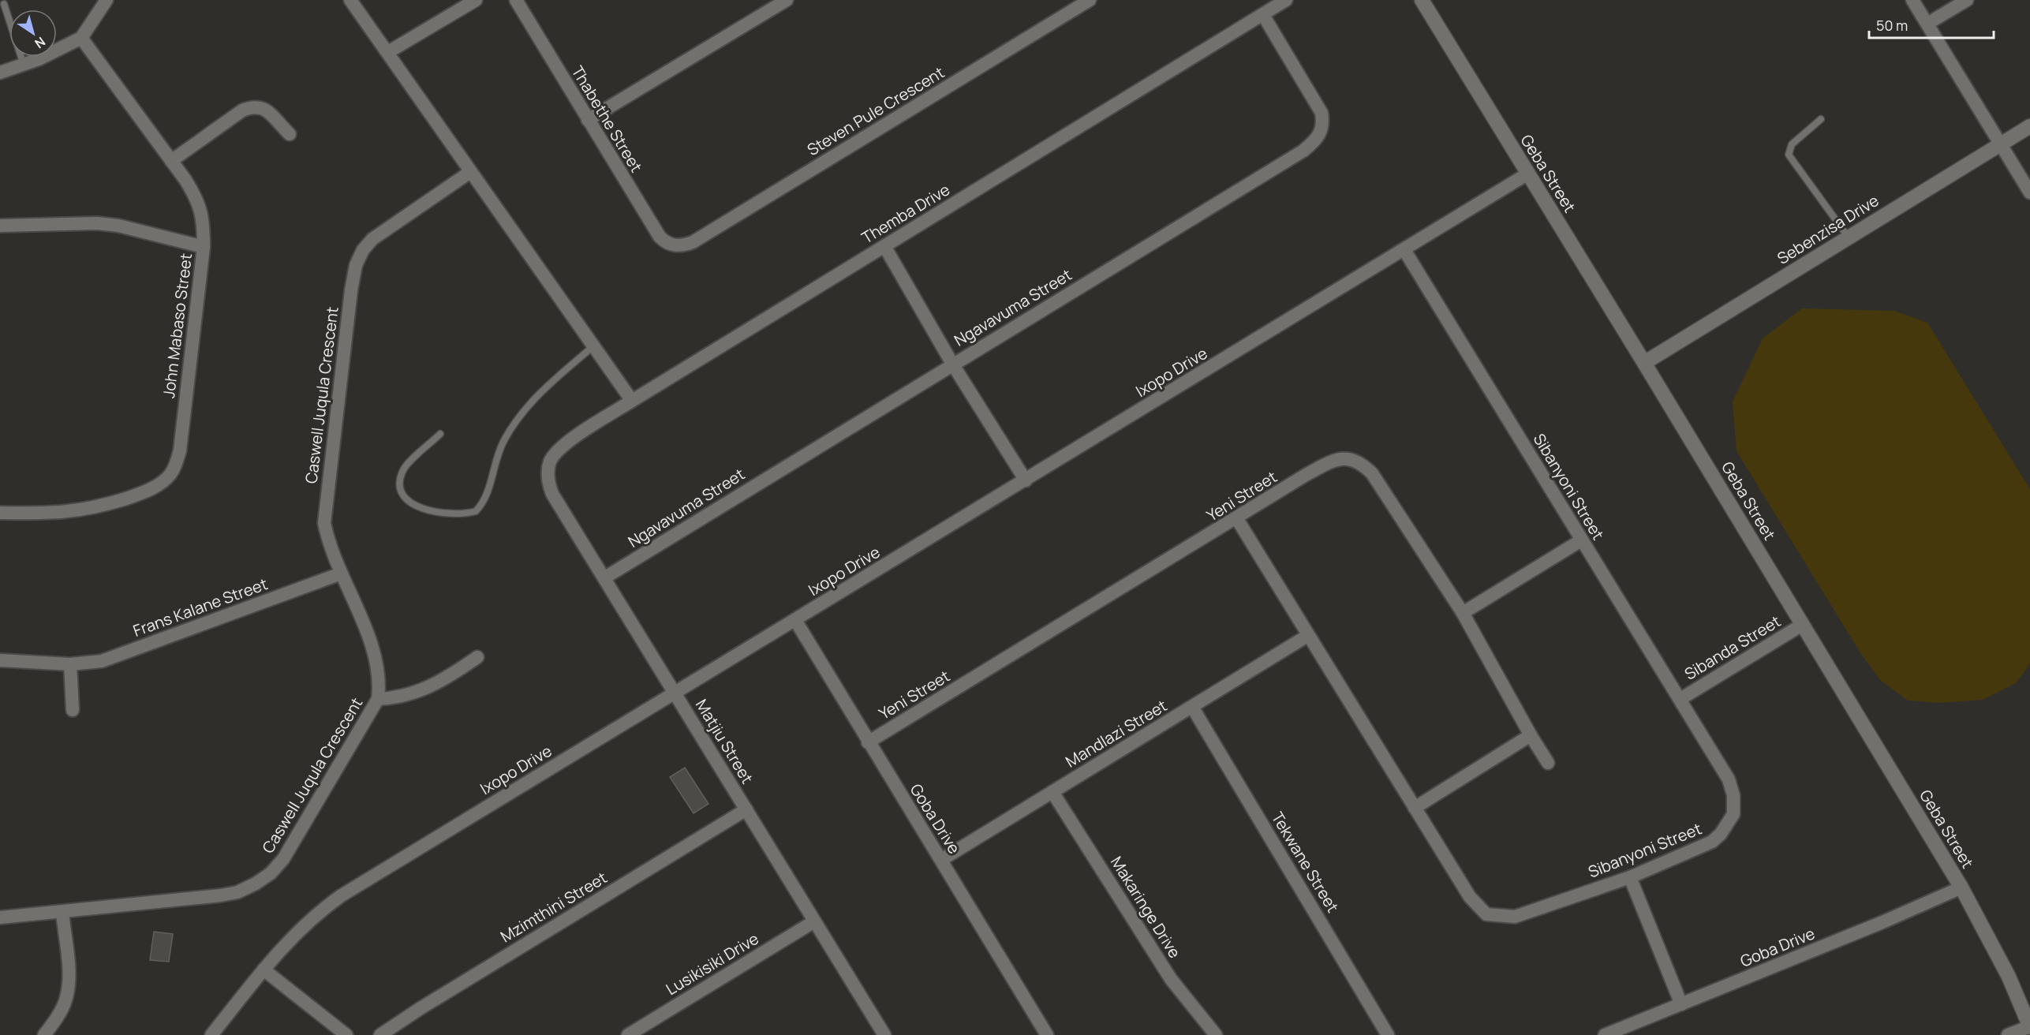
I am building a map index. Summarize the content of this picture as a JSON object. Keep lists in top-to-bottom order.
{
  "streets": {
    "street": [
      "Steven Pule Crescent",
      "Thabethe Street",
      "Geba Street",
      "Themba Drive",
      "Sebenzisa Drive",
      "Ngavavuma Street",
      "John Mabaso Street",
      "Ixopo Drive",
      "Caswell Juqula Crescent",
      "Sibanyoni Street",
      "Yeni Street",
      "Frans Kalane Street",
      "Sibanda Street",
      "Mandlazi Street",
      "Matjiu Street",
      "Goba Drive",
      "Tekwane Street",
      "Mzimthini Street",
      "Makaringe Drive",
      "Lusikisiki Drive"
    ]
  },
  "crossings": [
    ["Steven Pule Crescent", "Thabethe Street"],
    ["Geba Street", "Sebenzisa Drive"],
    ["Geba Street", "Ixopo Drive"],
    ["Geba Street", "Sibanda Street"],
    ["Geba Street", "Goba Drive"],
    ["Themba Drive", "Ngavavuma Street"],
    ["Themba Drive", "Matjiu Street"],
    ["Ngavavuma Street", "Matjiu Street"],
    ["Ixopo Drive", "Sibanyoni Street"],
    ["Ixopo Drive", "Matjiu Street"],
    ["Ixopo Drive", "Goba Drive"],
    ["Caswell Juqula Crescent", "Frans Kalane Street"],
    ["Sibanyoni Street", "Yeni Street"],
    ["Sibanyoni Street", "Sibanda Street"],
    ["Sibanyoni Street", "Mandlazi Street"],
    ["Yeni Street", "Goba Drive"],
    ["Mandlazi Street", "Goba Drive"],
    ["Mandlazi Street", "Tekwane Street"],
    ["Mandlazi Street", "Makaringe Drive"],
    ["Matjiu Street", "Mzimthini Street"],
    ["Matjiu Street", "Lusikisiki Drive"]
  ],
  "scale_bar": "50 m",
  "north": "bottom right"
}
